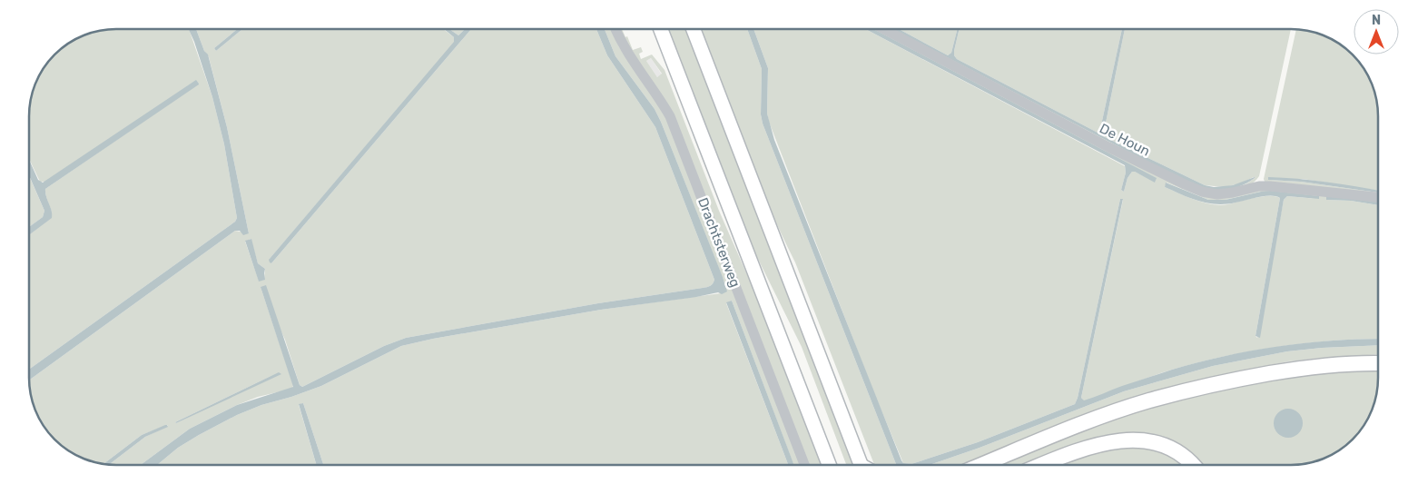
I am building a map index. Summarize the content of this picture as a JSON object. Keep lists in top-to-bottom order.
{
  "streets": {
    "main road": ["Drachtsterweg"],
    "street": ["De Houn"]
  },
  "north": "top"
}
